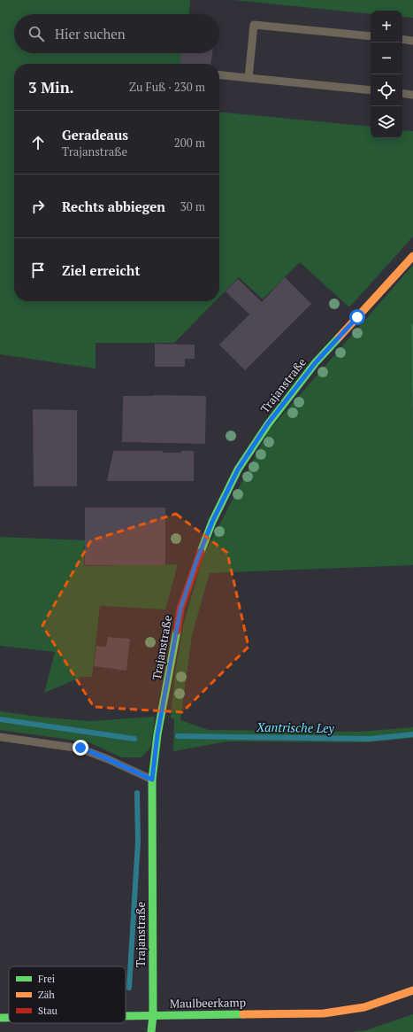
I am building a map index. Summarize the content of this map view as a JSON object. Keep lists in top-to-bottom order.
{
  "streets": {
    "street": ["Trajanstraße", "Maulbeerkamp"]
  },
  "crossings": [
    ["Trajanstraße", "Maulbeerkamp"]
  ],
  "water": ["Xantrische Ley"],
  "legend": ["Frei", "Zäh", "Stau"],
  "page": {
    "map_buttons": ["+", "−"],
    "search": "Hier suchen",
    "heading": ["3 Min.", "Zu Fuß · 230 m"],
    "list": [
      ["Geradeaus", "Trajanstraße", "200 m"],
      ["Rechts abbiegen", "30 m"],
      "Ziel erreicht"
    ]
  }
}
